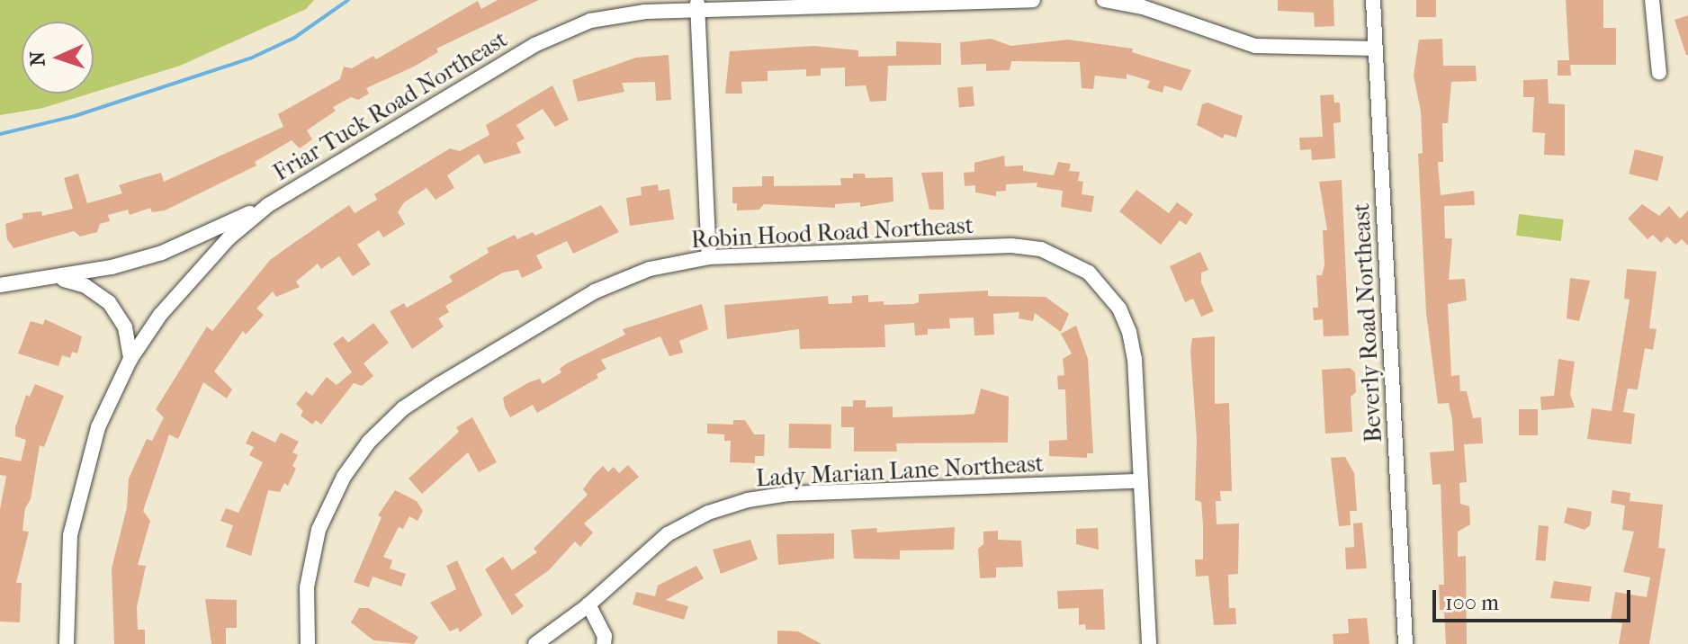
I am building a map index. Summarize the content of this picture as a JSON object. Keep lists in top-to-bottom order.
{
  "streets": {
    "street": [
      "Friar Tuck Road Northeast",
      "Robin Hood Road Northeast",
      "Beverly Road Northeast",
      "Lady Marian Lane Northeast"
    ]
  },
  "crossings": [
    ["Robin Hood Road Northeast", "Lady Marian Lane Northeast"]
  ],
  "scale_bar": "100 m",
  "north": "left"
}
